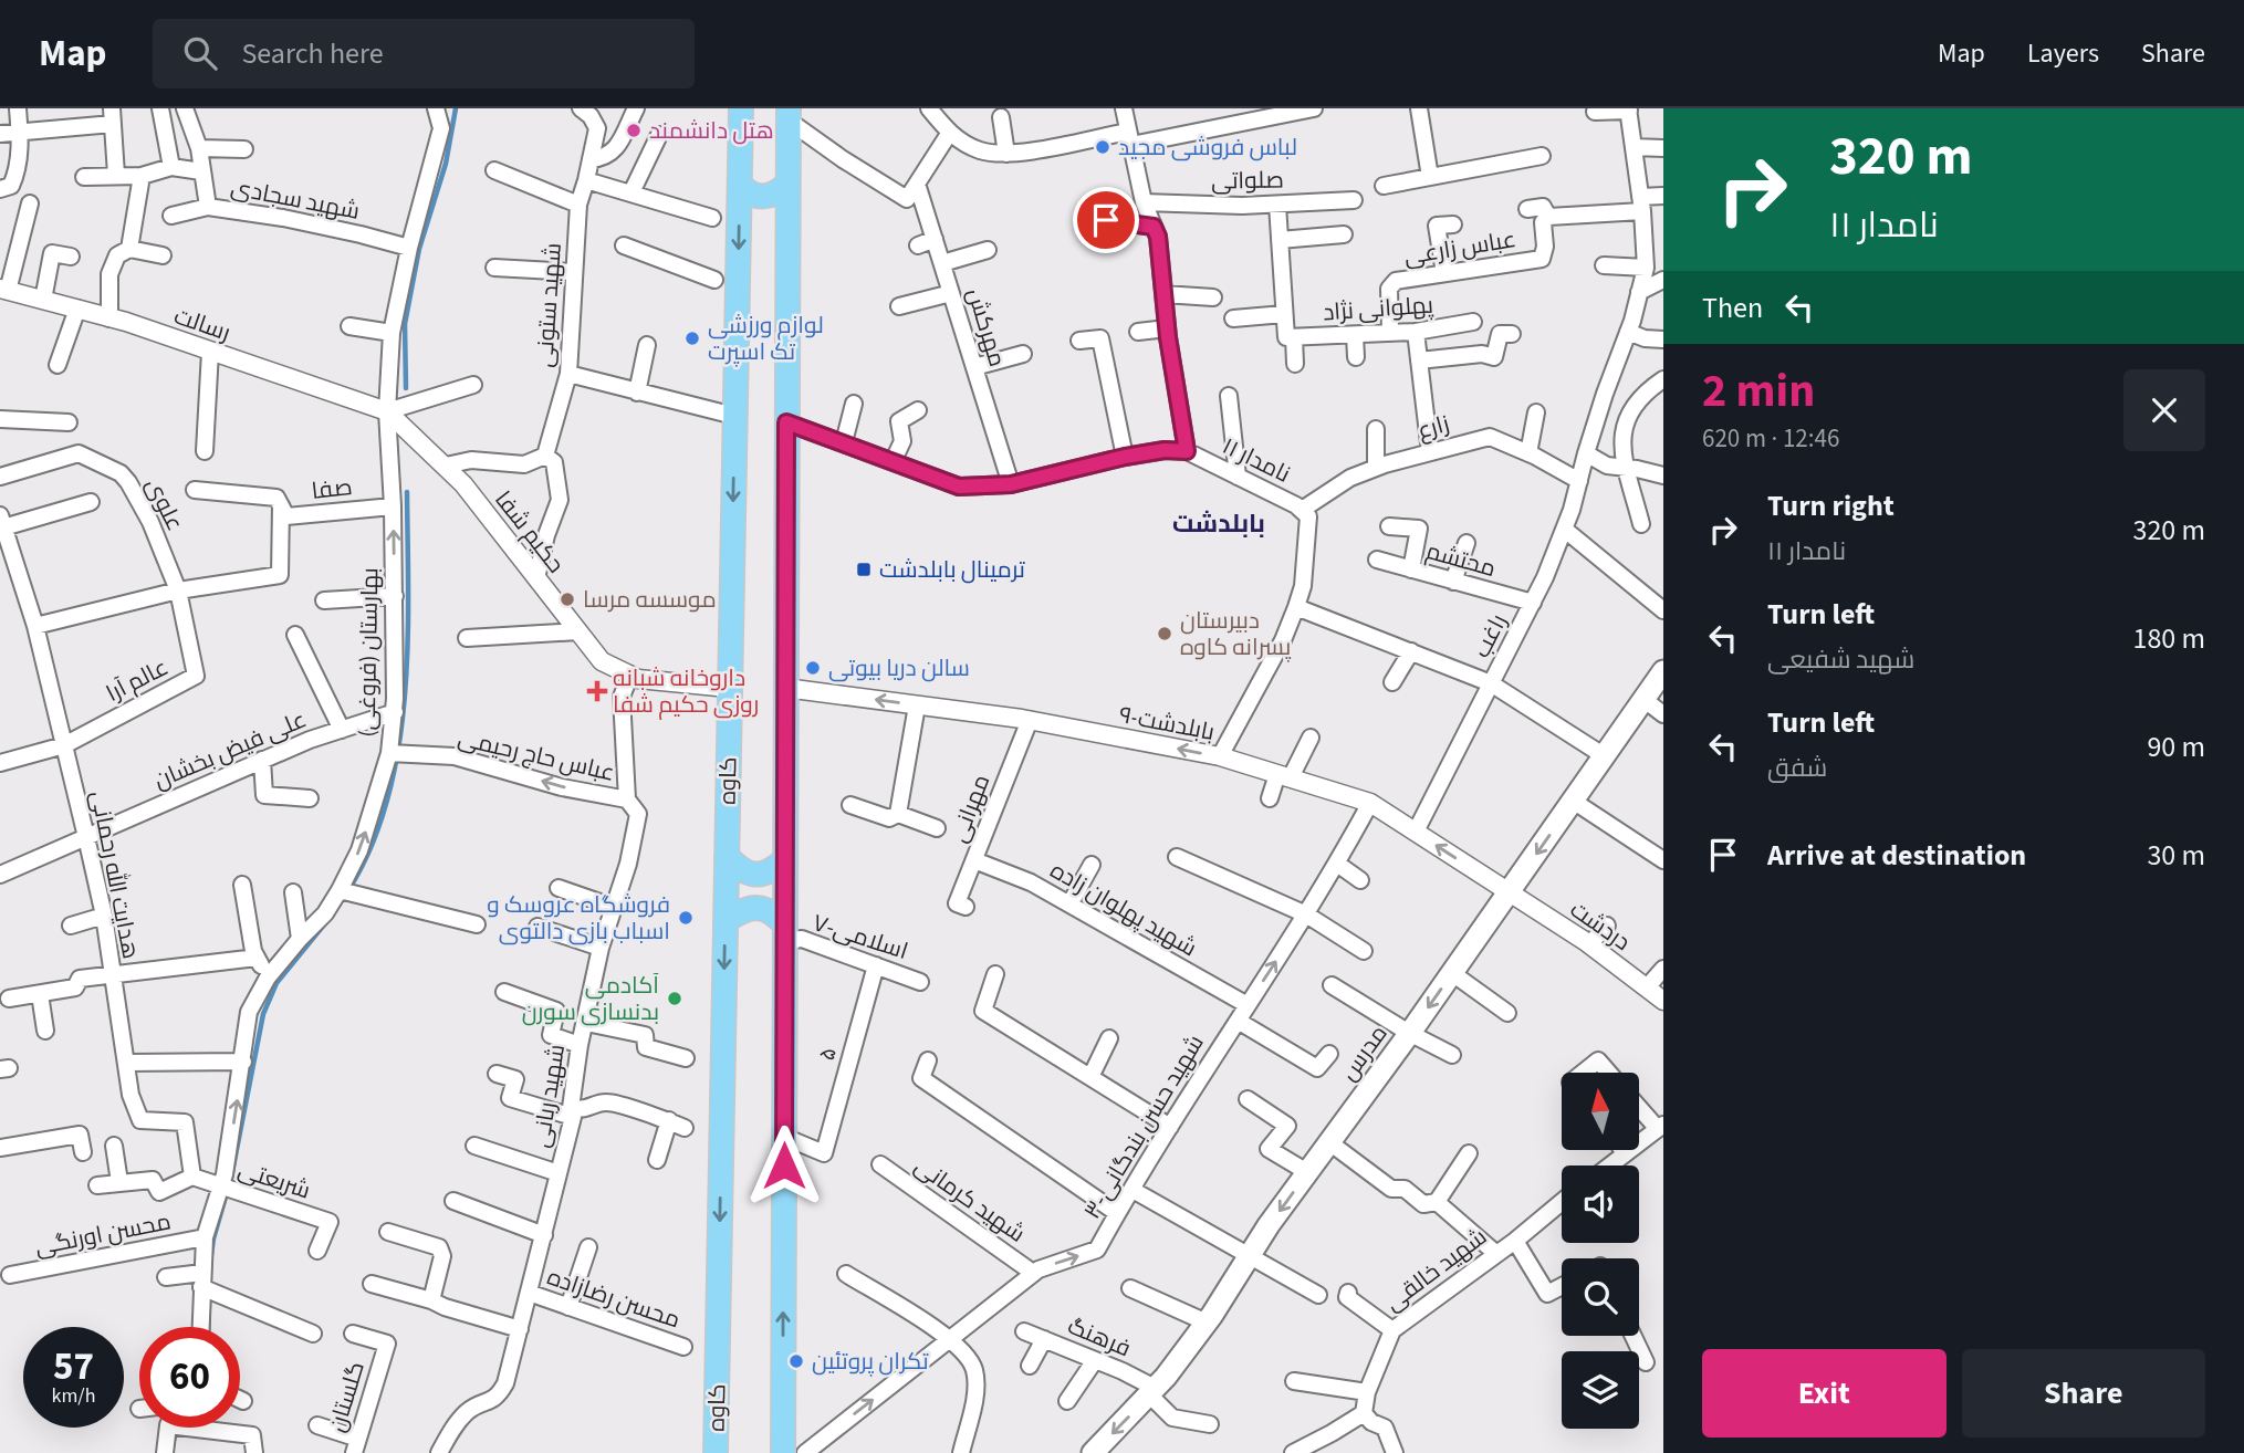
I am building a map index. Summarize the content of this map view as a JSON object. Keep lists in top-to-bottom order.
{
  "streets": {
    "main road": ["کاوه", "مدرس"],
    "street": [
      "صلواتی",
      "شهید سجادی",
      "عباس زارعی",
      "شهید ستونی",
      "پهلوانی نژاد",
      "رسالت",
      "مهرکش",
      "زارع",
      "۱۱ نامدار",
      "صفا",
      "علوی",
      "حکیم شفا",
      "محتشم",
      "راغب",
      "بهارستان (فروغی)",
      "عالم آرا",
      "۹-بابلدشت",
      "علی فیض بخشان",
      "عباس حاج رحیمی",
      "مهرانی",
      "هدایت الله رحمانی",
      "شهید پهلوان زاده",
      "دردشت",
      "۷-اسلامی",
      "۵",
      "شهید ربانی",
      "۳-شهید حسن بندگانی",
      "شریعتی",
      "شهید کرمانی",
      "محسن اورنگی",
      "شهید خالقی",
      "محسن رضازاده",
      "فرهنگ",
      "گلستان"
    ]
  },
  "crossings": [
    ["شهید سجادی", "بهارستان (فروغی)"],
    ["عباس زارعی", "پهلوانی نژاد"],
    ["رسالت", "حکیم شفا"],
    ["رسالت", "بهارستان (فروغی)"],
    ["مهرکش", "۱۱ نامدار"],
    ["زارع", "۱۱ نامدار"],
    ["زارع", "راغب"],
    ["صفا", "بهارستان (فروغی)"],
    ["علوی", "عالم آرا"],
    ["حکیم شفا", "بهارستان (فروغی)"],
    ["حکیم شفا", "کاوه"],
    ["حکیم شفا", "شهید ربانی"],
    ["محتشم", "راغب"],
    ["راغب", "۹-بابلدشت"],
    ["بهارستان (فروغی)", "علی فیض بخشان"],
    ["بهارستان (فروغی)", "عباس حاج رحیمی"],
    ["بهارستان (فروغی)", "شریعتی"],
    ["بهارستان (فروغی)", "محسن اورنگی"],
    ["عالم آرا", "هدایت الله رحمانی"],
    ["۹-بابلدشت", "مهرانی"],
    ["۹-بابلدشت", "دردشت"],
    ["۹-بابلدشت", "مدرس"],
    ["۹-بابلدشت", "۳-شهید حسن بندگانی"],
    ["علی فیض بخشان", "هدایت الله رحمانی"],
    ["عباس حاج رحیمی", "شهید ربانی"],
    ["مهرانی", "شهید پهلوان زاده"],
    ["شهید پهلوان زاده", "۳-شهید حسن بندگانی"],
    ["دردشت", "مدرس"],
    ["۷-اسلامی", "۵"],
    ["مدرس", "فرهنگ"],
    ["شهید ربانی", "محسن رضازاده"],
    ["۳-شهید حسن بندگانی", "شهید کرمانی"]
  ],
  "one_way": ["۹-بابلدشت", "مدرس", "۳-شهید حسن بندگانی"],
  "districts": ["بابلدشت"],
  "places": {
    "other": [
      "هتل دانشمند",
      "لباس فروشی مجید",
      "لوازم ورزشی تک اسپرت",
      "موسسه مرسا",
      "دبیرستان پسرانه کاوه",
      "سالن دریا بیوتی",
      "فروشگاه عروسک و اسباب بازی دالتوی",
      "آکادمی بدنسازی سورن",
      "تکران پروتئین"
    ],
    "transit": ["ترمینال بابلدشت"],
    "health": ["داروخانه شبانه‌ روزی حکیم شفا"]
  },
  "north": "top",
  "page": {
    "header": "Map",
    "search": "Search here",
    "nav": ["Map", "Layers", "Share"],
    "turn": ["320 m", "۱۱ نامدار"],
    "then": "Then",
    "heading": ["2 min", "620 m · 12:46"],
    "list": [
      {
        "name": "Turn right",
        "note": "۱۱ نامدار",
        "value": "320 m"
      },
      {
        "name": "Turn left",
        "note": "شهید شفیعی",
        "value": "180 m"
      },
      {
        "name": "Turn left",
        "note": "شفق",
        "value": "90 m"
      },
      {
        "name": "Arrive at destination",
        "value": "30 m"
      }
    ],
    "speed": "57 km/h",
    "limit": "60",
    "buttons": ["Exit", "Share"]
  }
}
